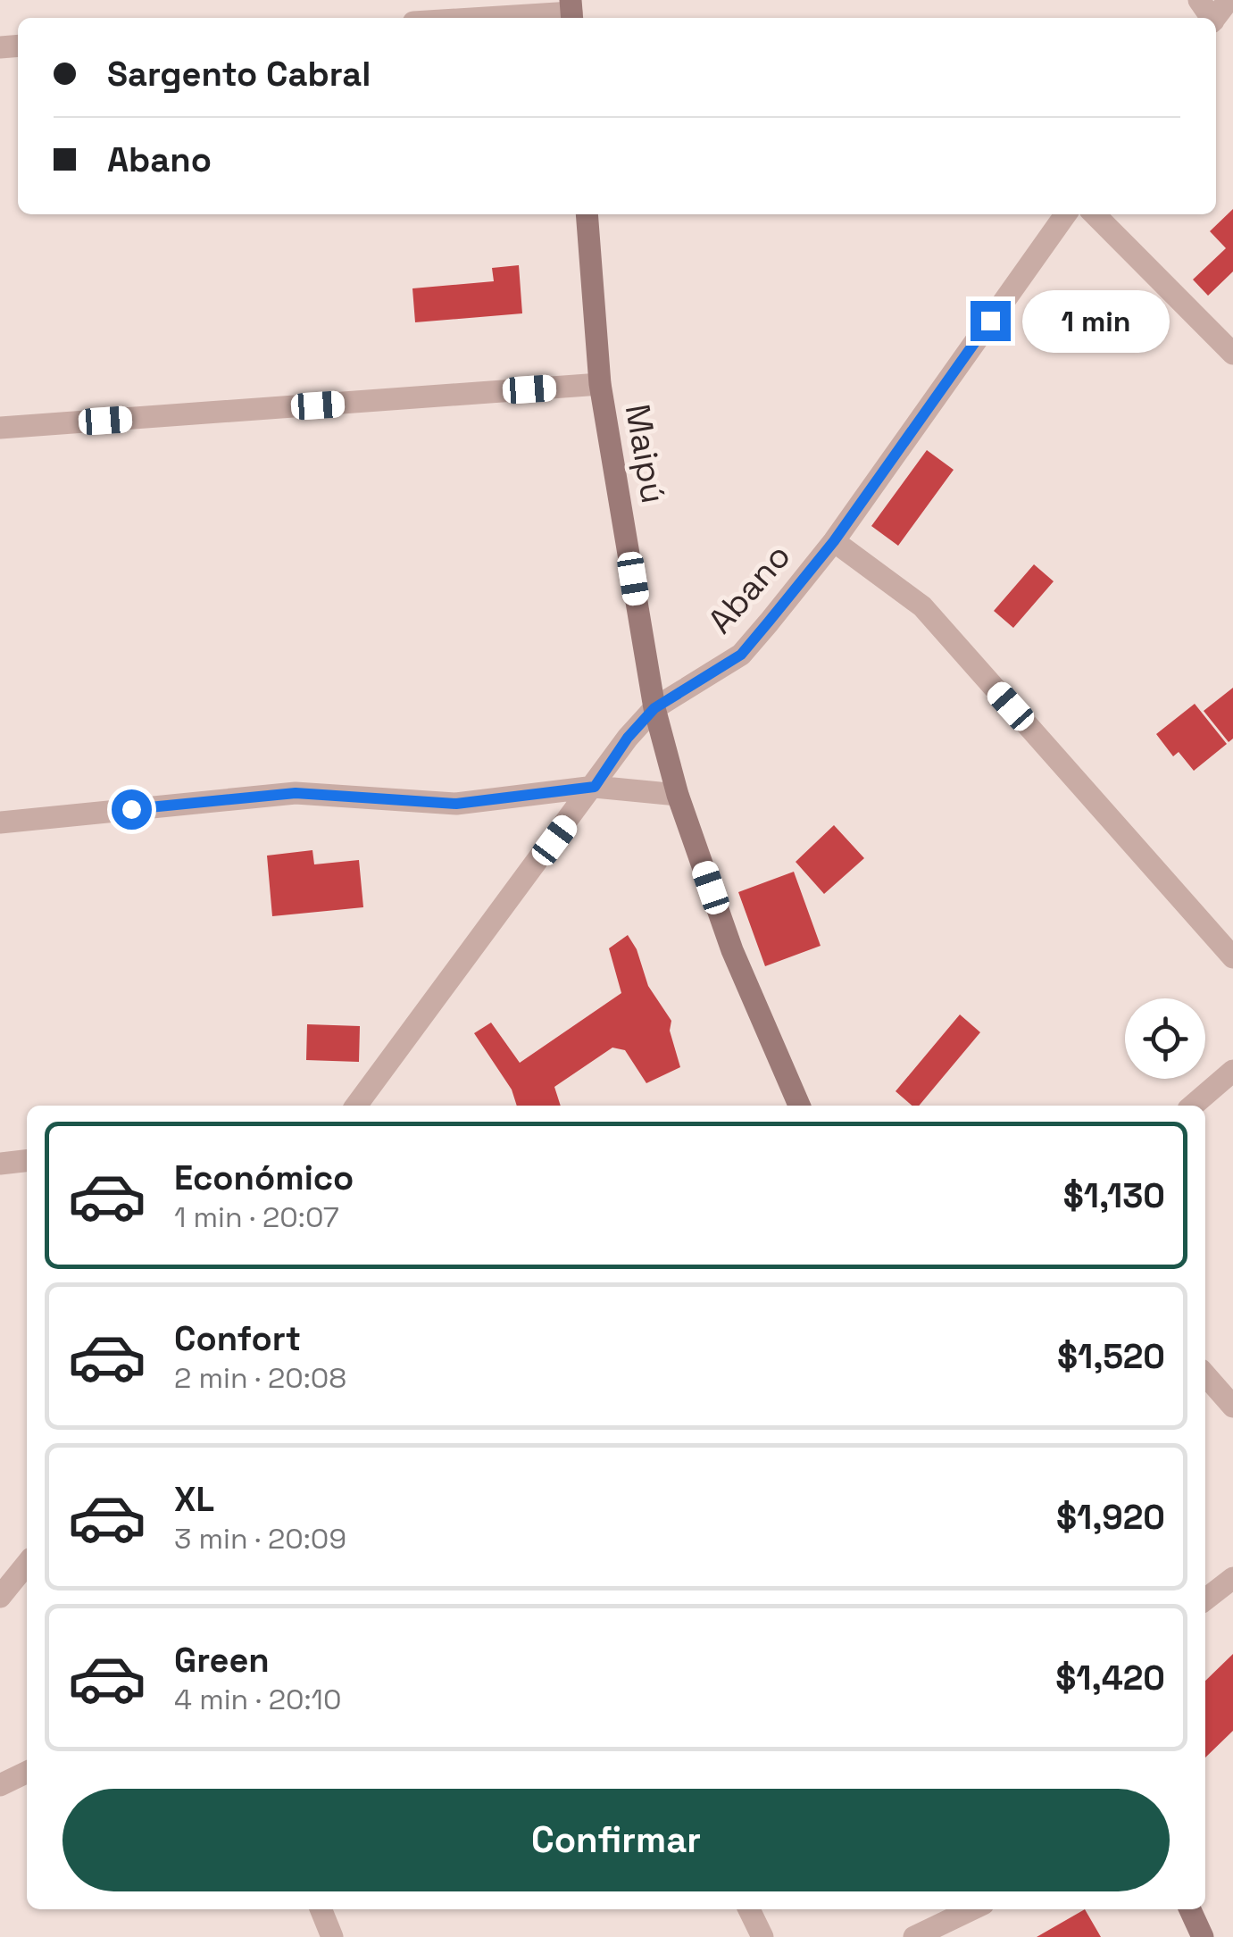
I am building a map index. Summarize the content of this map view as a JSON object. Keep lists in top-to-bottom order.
{
  "streets": {
    "main road": ["Maipú"],
    "street": ["Abano"]
  },
  "crossings": [
    ["Maipú", "Abano"]
  ],
  "page": {
    "banner": ["Sargento Cabral", "Abano"],
    "bubble": "1 min",
    "list": [
      {
        "name": "Económico",
        "note": "1 min · 20:07",
        "value": "$1,130"
      },
      {
        "name": "Confort",
        "note": "2 min · 20:08",
        "value": "$1,520"
      },
      {
        "name": "XL",
        "note": "3 min · 20:09",
        "value": "$1,920"
      },
      {
        "name": "Green",
        "note": "4 min · 20:10",
        "value": "$1,420"
      }
    ],
    "buttons": "Confirmar"
  }
}
